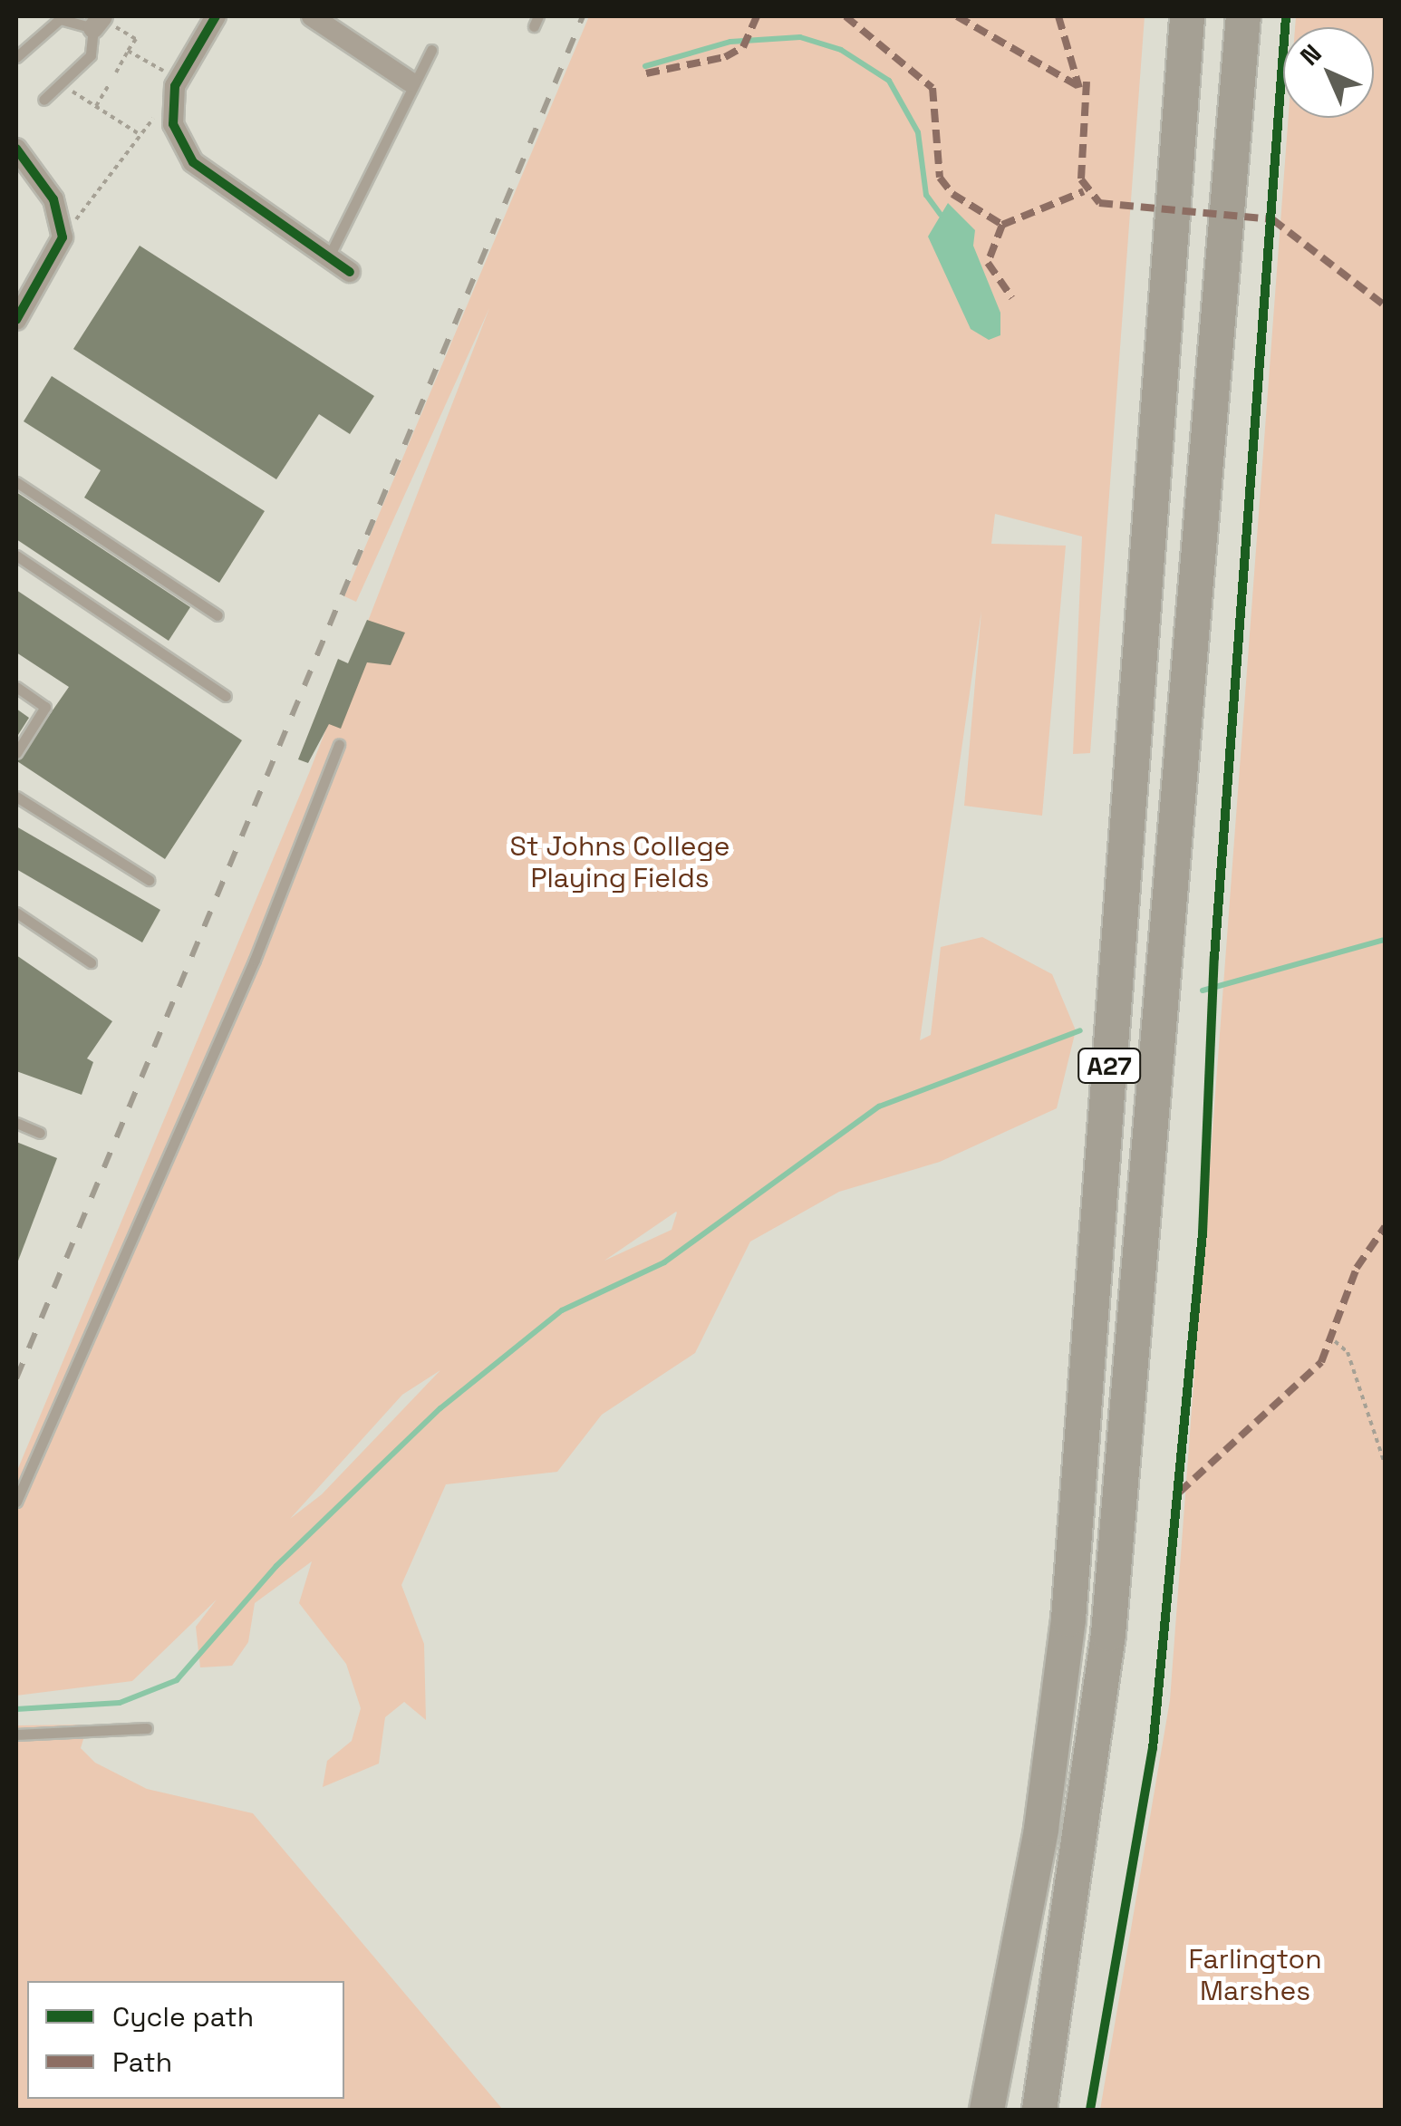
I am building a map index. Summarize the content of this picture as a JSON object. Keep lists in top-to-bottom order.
{
  "streets": {
    "highway": ["A27"]
  },
  "parks": ["St Johns College Playing Fields", "Farlington Marshes"],
  "legend": ["Cycle path", "Path"],
  "north": "top left"
}
